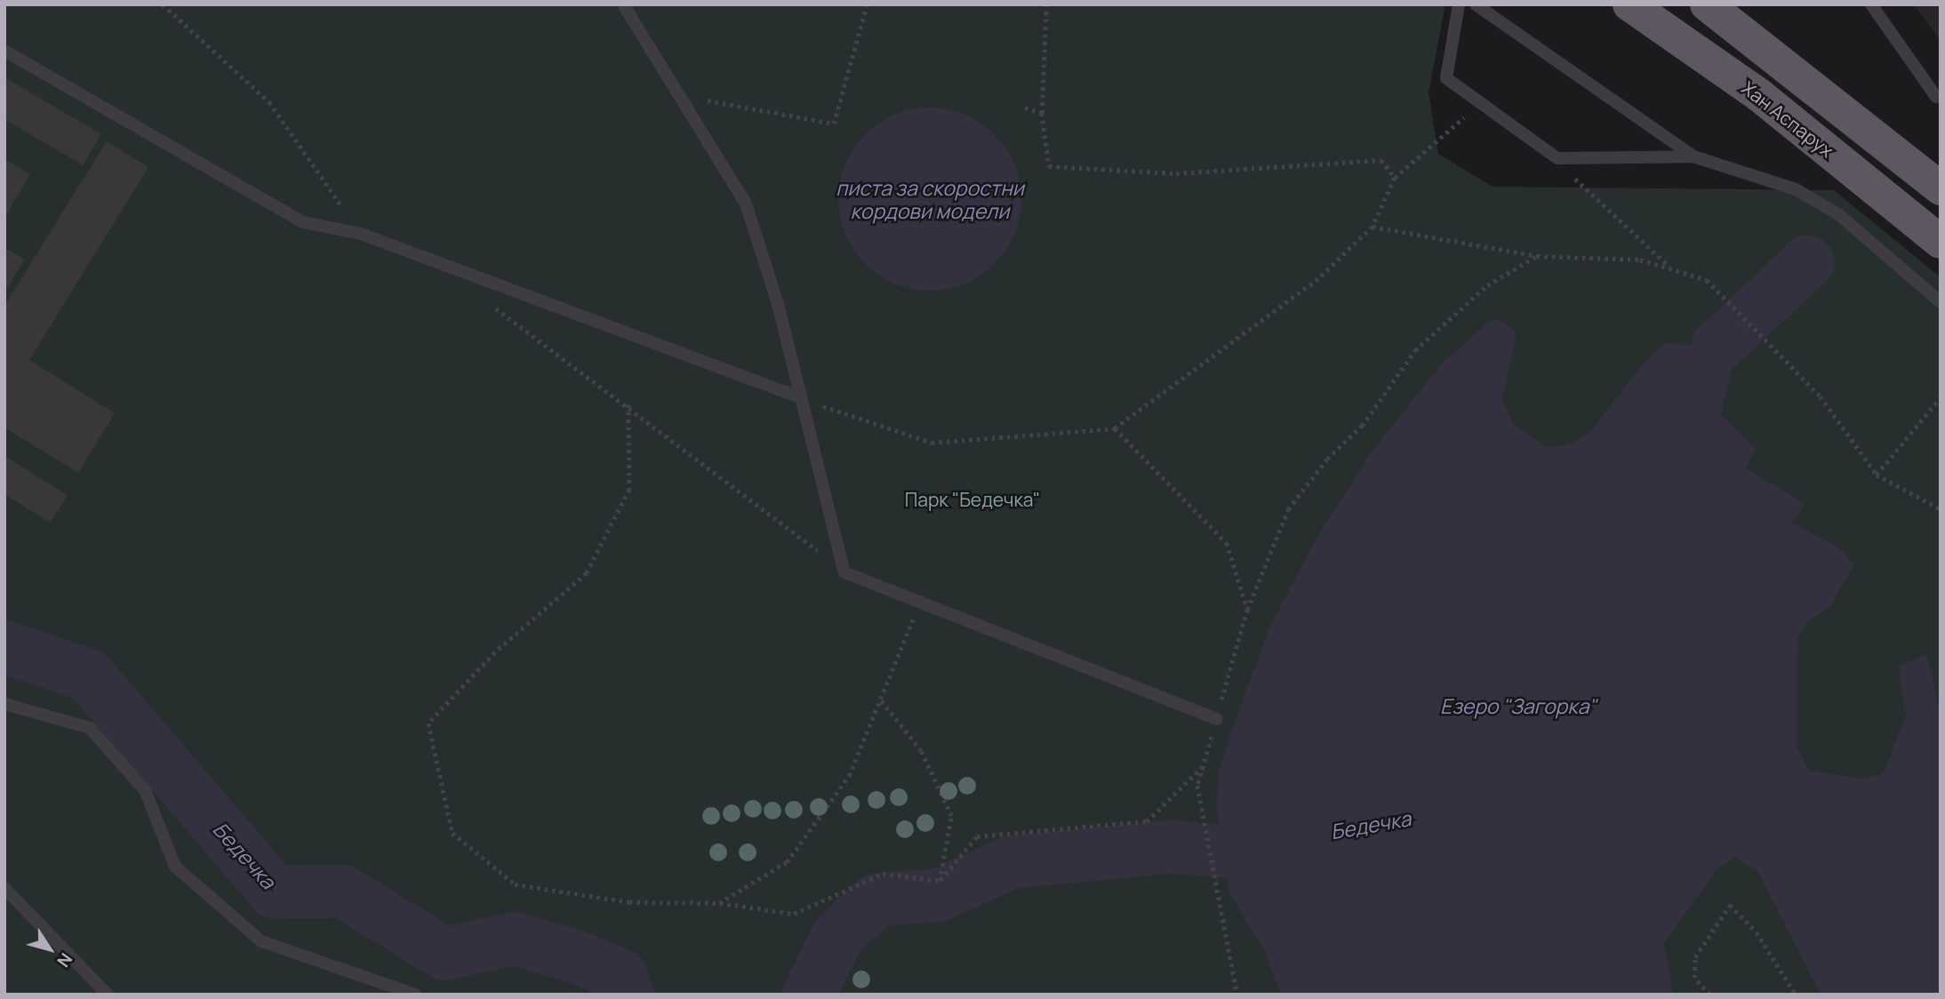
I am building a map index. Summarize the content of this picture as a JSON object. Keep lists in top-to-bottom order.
{
  "streets": {
    "main road": ["Хан Аспарух"]
  },
  "water": ["писта за скоростни кордови модели", "Езеро \"Загорка\"", "Бедечка"],
  "parks": ["Парк \"Бедечка\""],
  "north": "bottom right"
}
